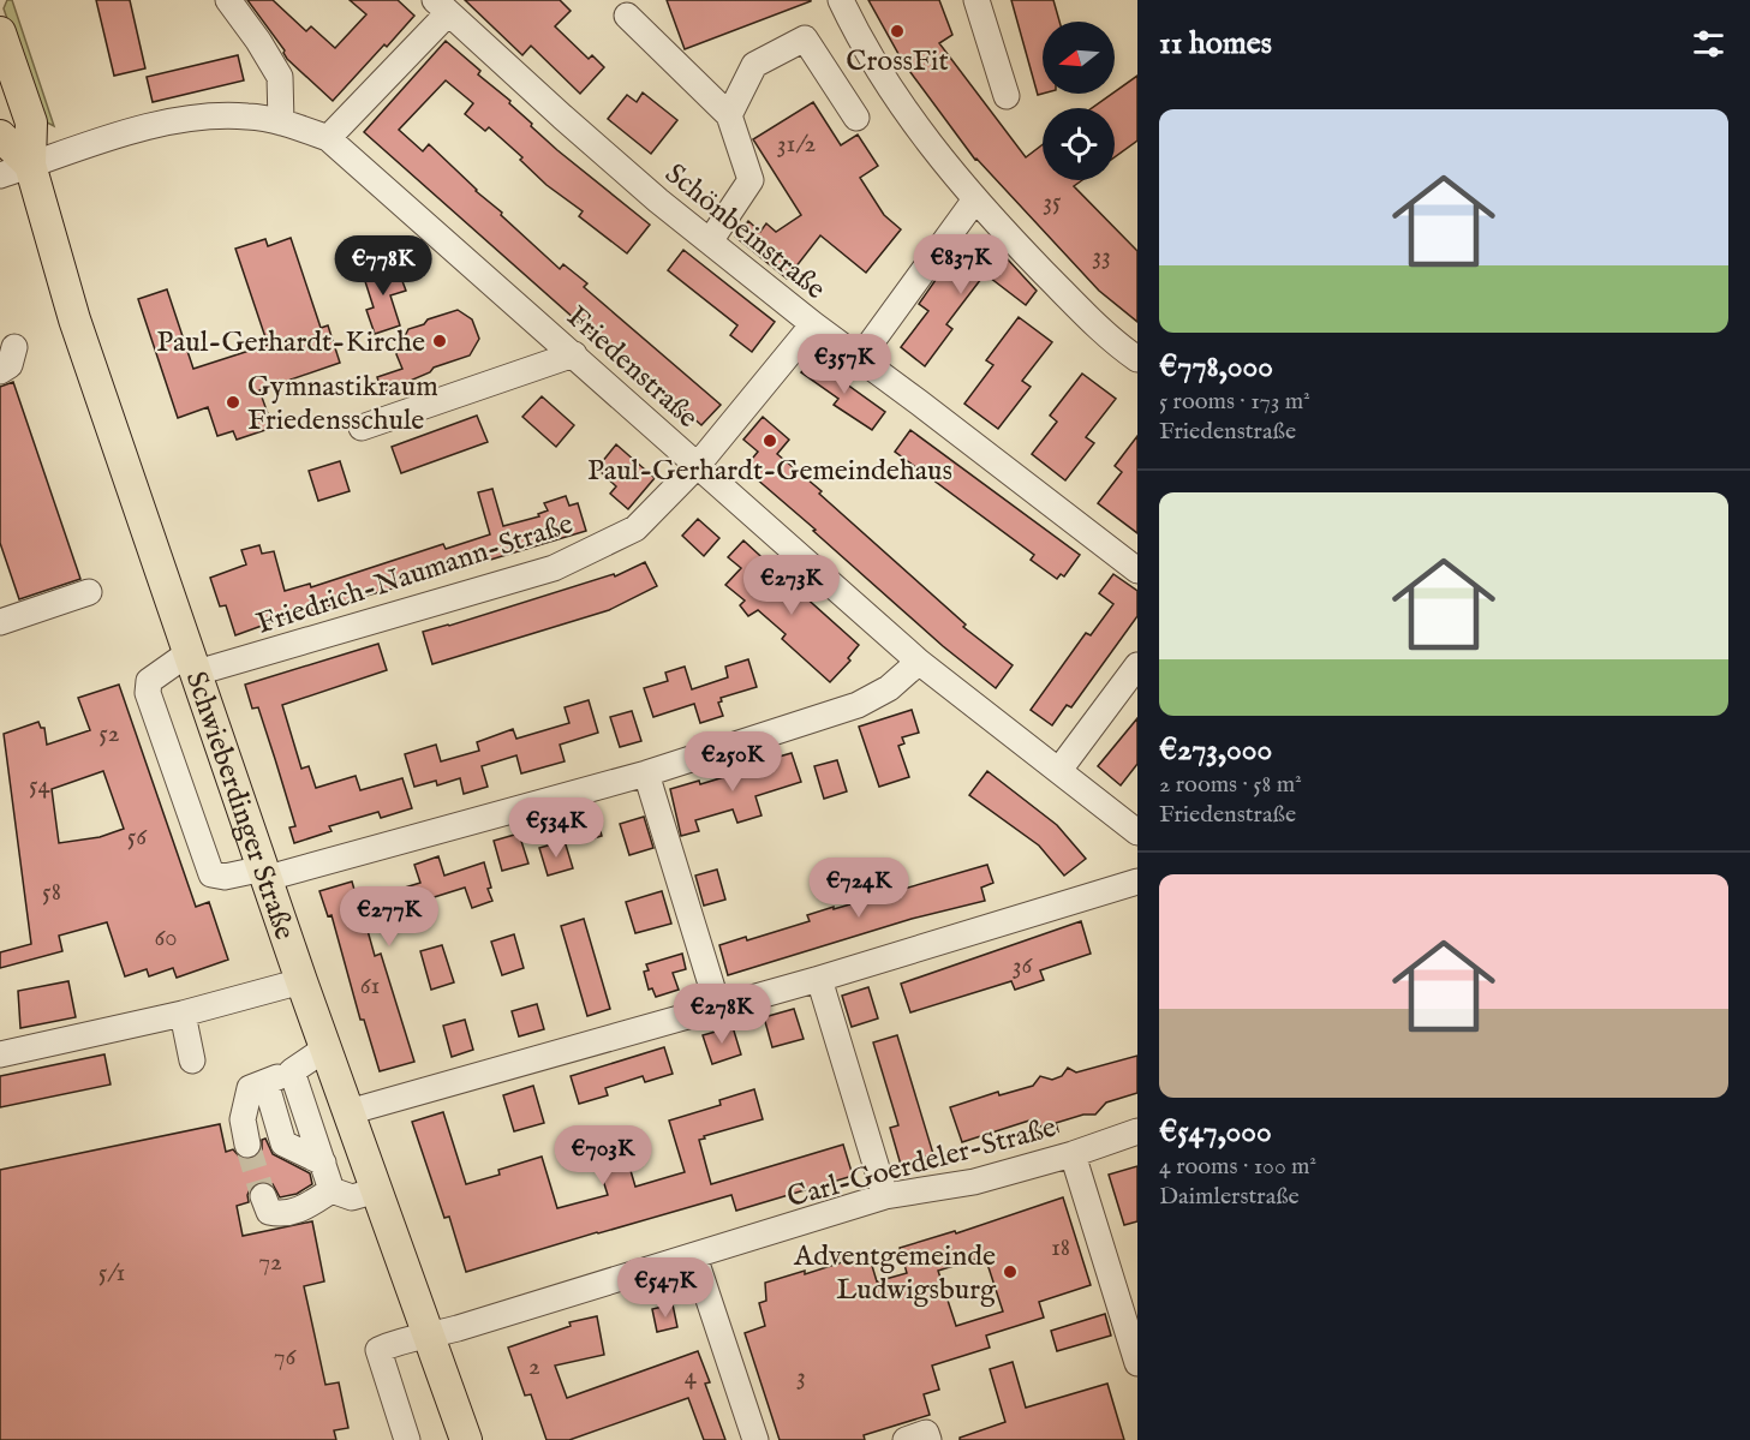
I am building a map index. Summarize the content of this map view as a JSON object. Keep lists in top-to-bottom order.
{
  "streets": {
    "main road": ["Schwieberdinger Straße"],
    "street": [
      "Schönbeinstraße",
      "Friedenstraße",
      "Friedrich-Naumann-Straße",
      "Carl-Goerdeler-Straße"
    ]
  },
  "crossings": [
    ["Schönbeinstraße", "Friedrich-Naumann-Straße"],
    ["Friedenstraße", "Friedrich-Naumann-Straße"],
    ["Friedenstraße", "Schwieberdinger Straße"],
    ["Friedrich-Naumann-Straße", "Schwieberdinger Straße"],
    ["Schwieberdinger Straße", "Carl-Goerdeler-Straße"]
  ],
  "places": [
    "CrossFit",
    "Paul-Gerhardt-Kirche",
    "Gymnastikraum Friedensschule",
    "Paul-Gerhardt-Gemeindehaus",
    "Adventgemeinde Ludwigsburg"
  ],
  "house_numbers": [
    "31/2",
    "35",
    "33",
    "52",
    "54",
    "56",
    "58",
    "60",
    "36",
    "61",
    "18",
    "72",
    "5/1",
    "76",
    "2",
    "4",
    "3"
  ],
  "north": "left",
  "page": {
    "heading": "11 homes",
    "list": [
      {
        "name": "€778,000",
        "note": "5 rooms · 173 m² · Friedenstraße"
      },
      {
        "name": "€273,000",
        "note": "2 rooms · 58 m² · Friedenstraße"
      },
      {
        "name": "€547,000",
        "note": "4 rooms · 100 m² · Daimlerstraße"
      }
    ],
    "price": [
      "€837K",
      "€778K",
      "€357K",
      "€273K",
      "€250K",
      "€534K",
      "€724K",
      "€277K",
      "€278K",
      "€703K",
      "€547K"
    ]
  }
}
